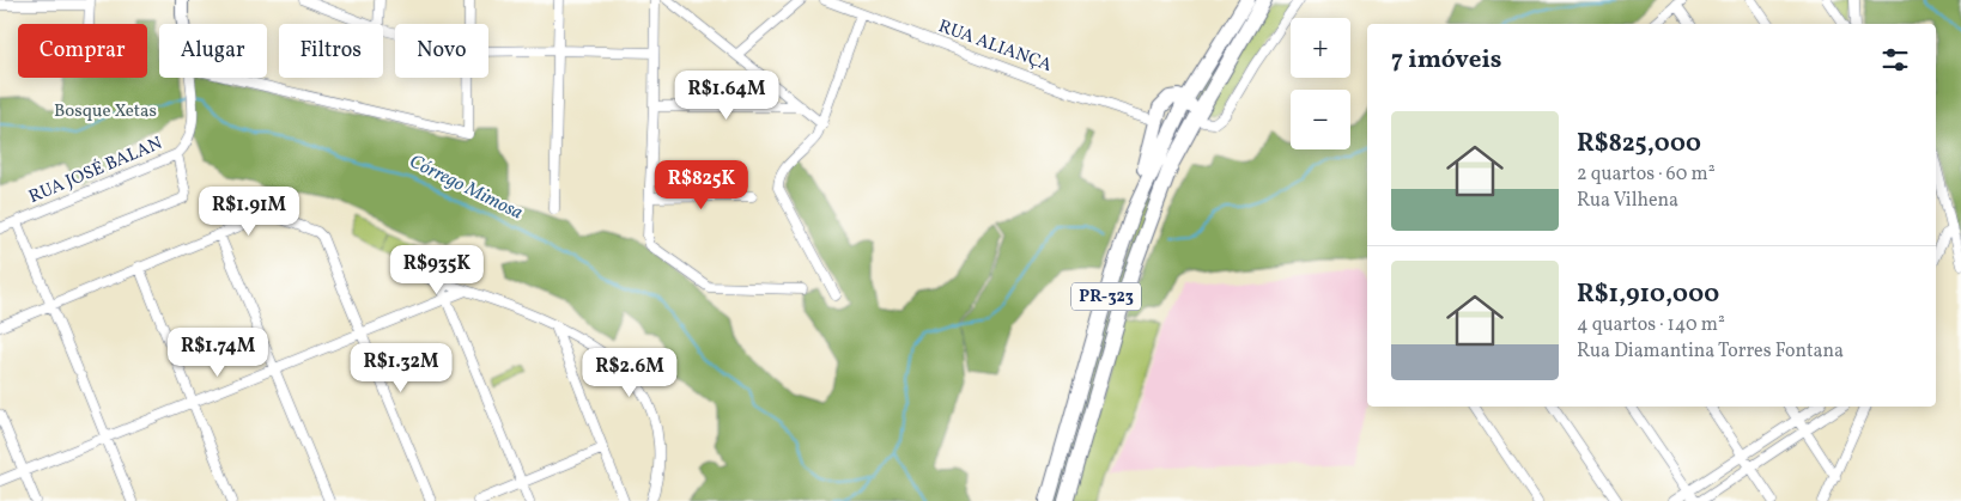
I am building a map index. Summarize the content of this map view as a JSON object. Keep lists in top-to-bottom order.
{
  "streets": {
    "highway": ["PR-323"],
    "street": ["RUA ALIANÇA", "RUA JOSÉ BALAN"]
  },
  "water": ["Córrego Mimosa"],
  "parks": ["Bosque Xetas"],
  "page": {
    "map_buttons": ["+", "−"],
    "chip": [
      "Comprar",
      "Alugar",
      "Filtros",
      "Novo"
    ],
    "heading": "7 imóveis",
    "price": [
      "R$1.64M",
      "R$825K",
      "R$1.91M",
      "R$935K",
      "R$1.74M",
      "R$1.32M",
      "R$2.6M"
    ],
    "list": [
      {
        "name": "R$825,000",
        "note": "2 quartos · 60 m² · Rua Vilhena"
      },
      {
        "name": "R$1,910,000",
        "note": "4 quartos · 140 m² · Rua Diamantina Torres Fontana"
      }
    ]
  }
}
